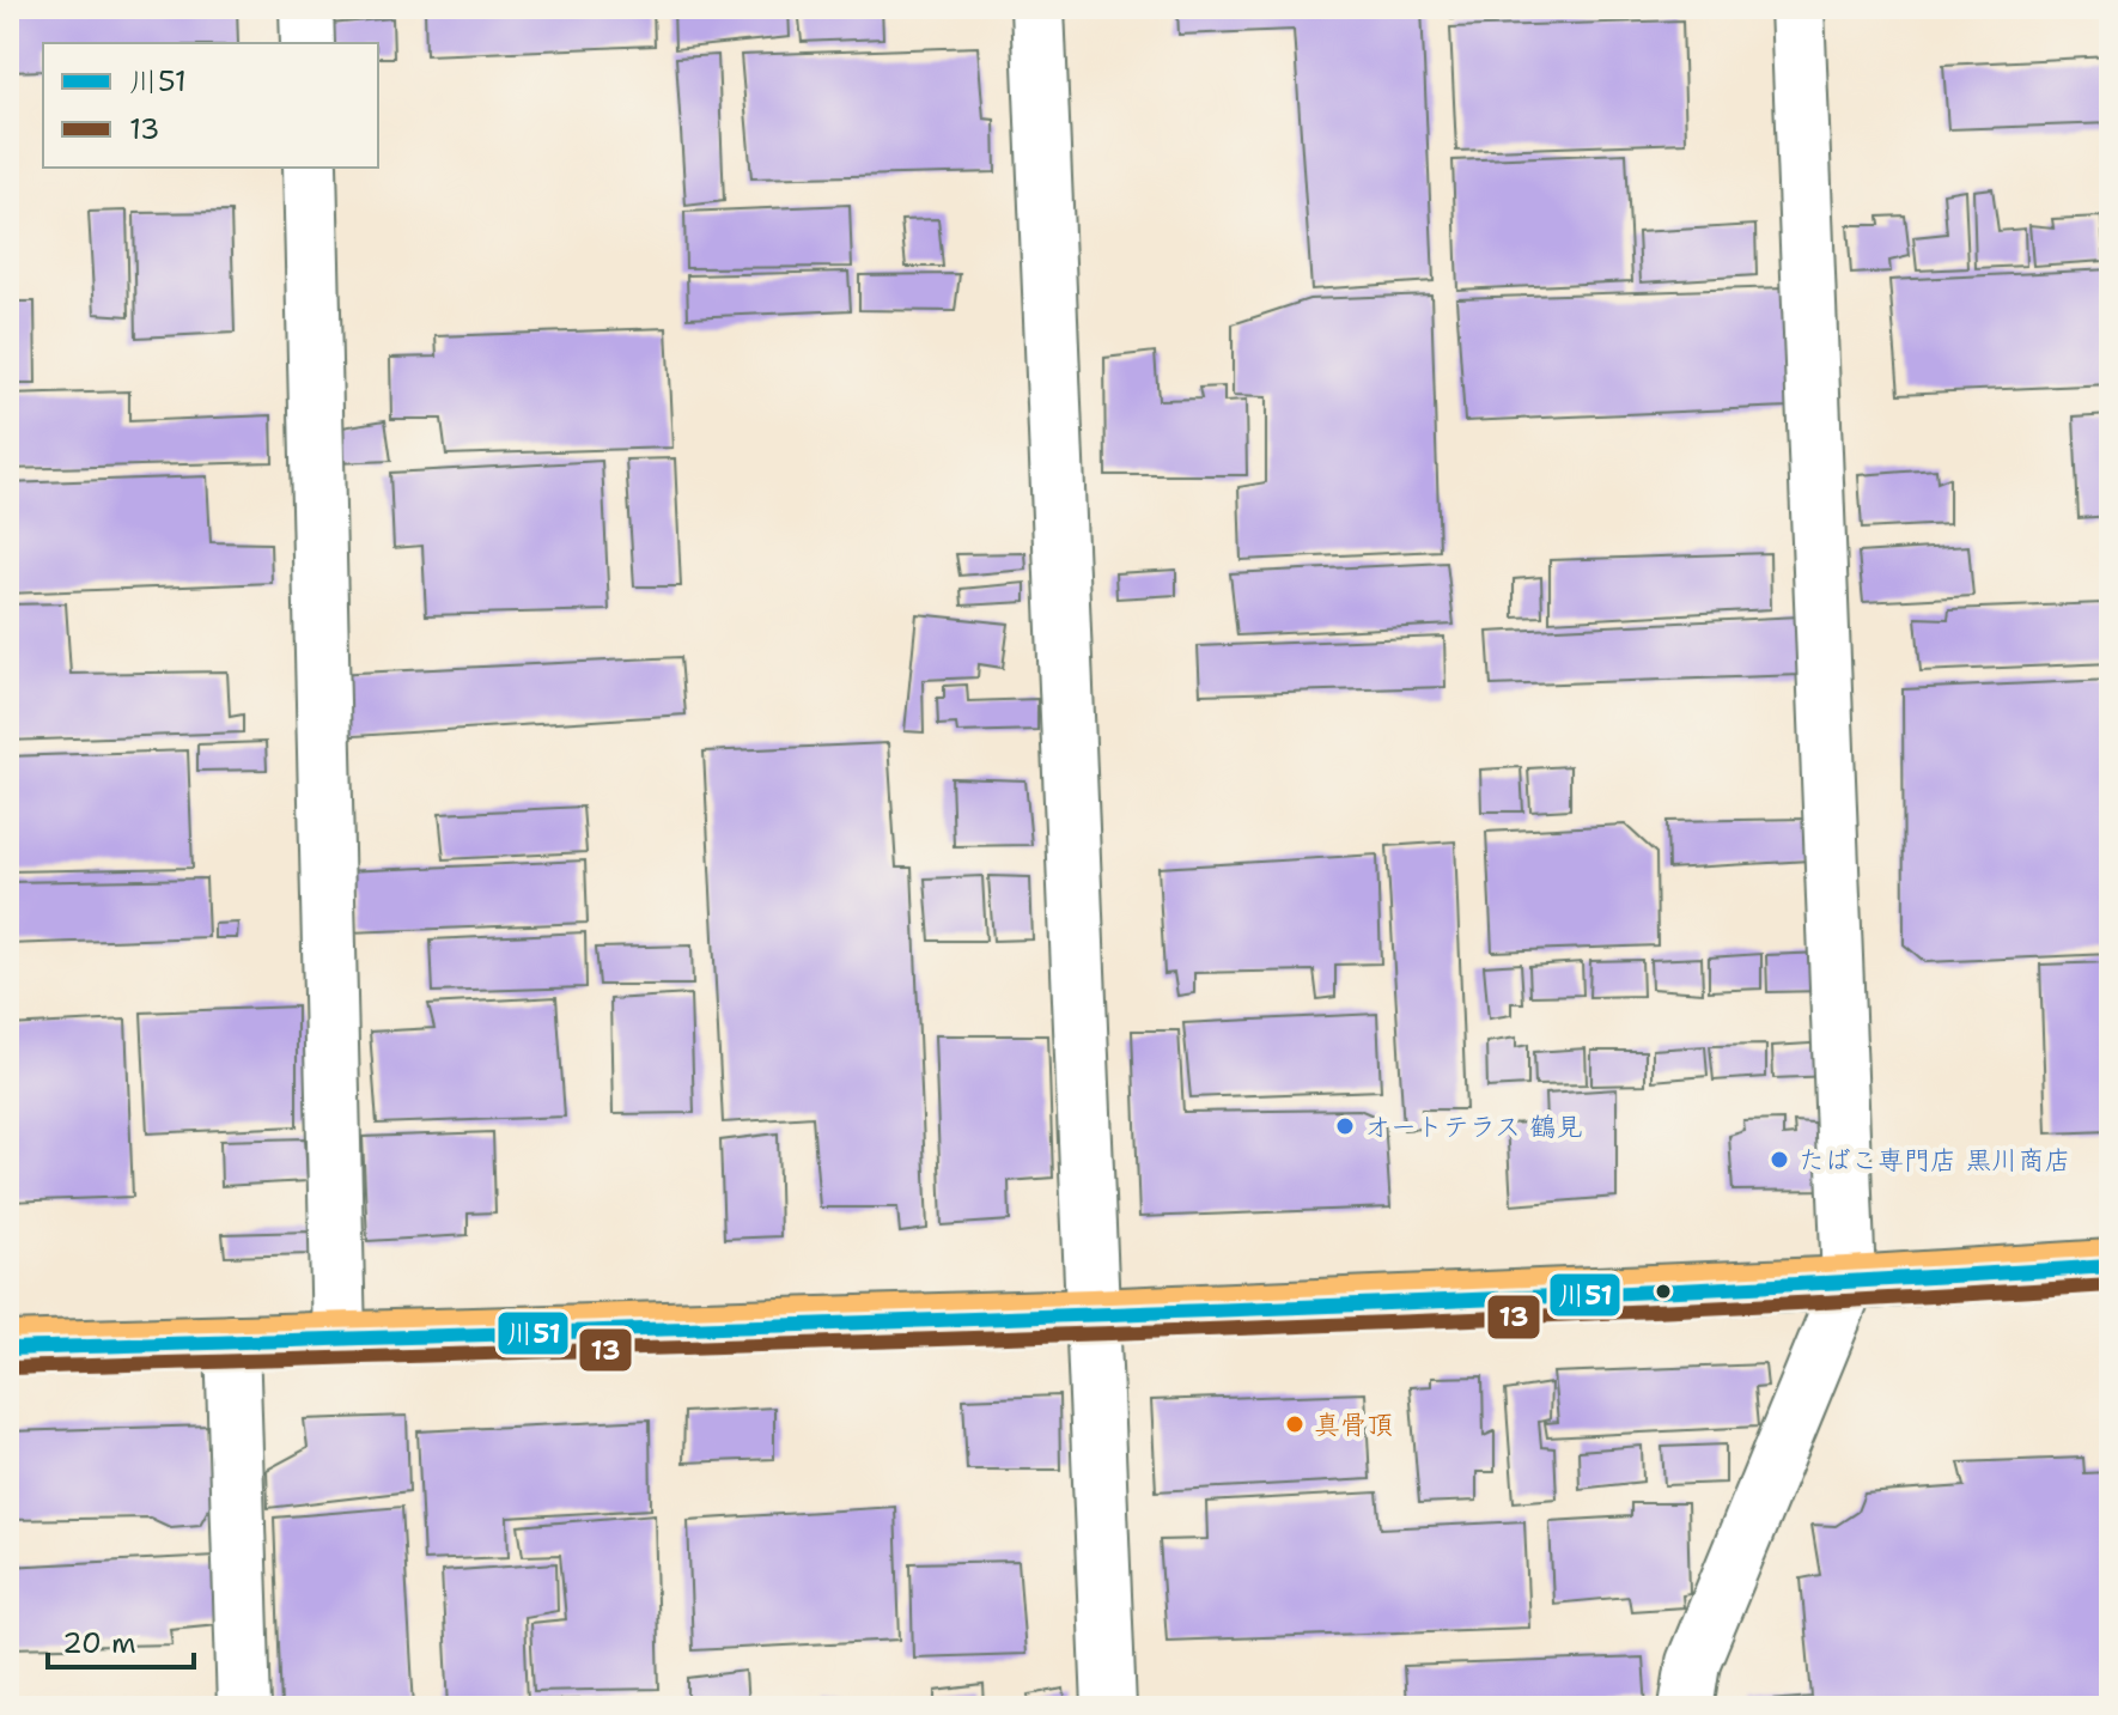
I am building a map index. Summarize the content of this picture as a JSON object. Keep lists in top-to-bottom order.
{
  "places": ["オートテラス 鶴見", "たばこ専門店 黒川商店", "真骨頂"],
  "lines": ["transit line 川51", "transit line 13"],
  "legend": ["川51", "13"],
  "scale_bar": "20 m"
}
